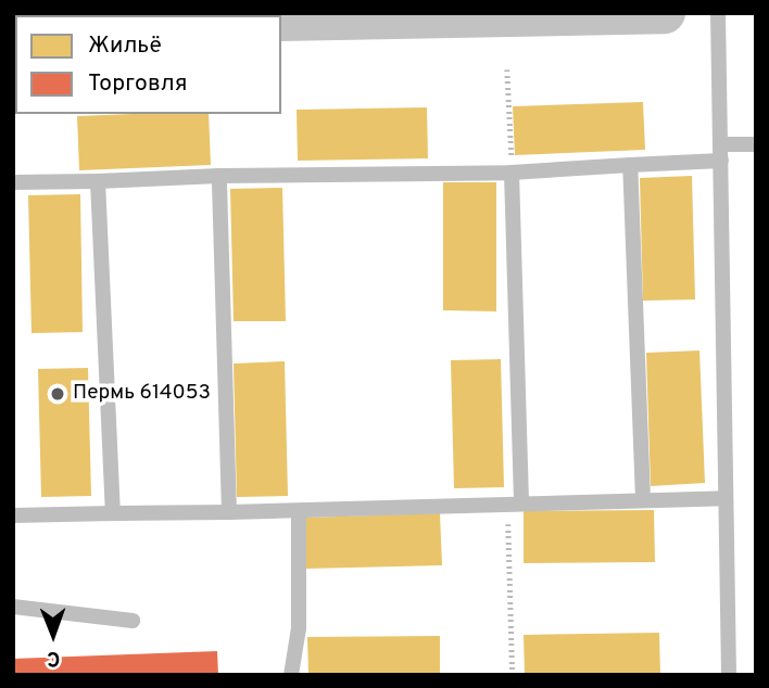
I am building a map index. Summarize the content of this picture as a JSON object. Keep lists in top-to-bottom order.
{
  "places": ["Пермь 614053"],
  "legend": ["Жильё", "Торговля"],
  "north": "bottom"
}
